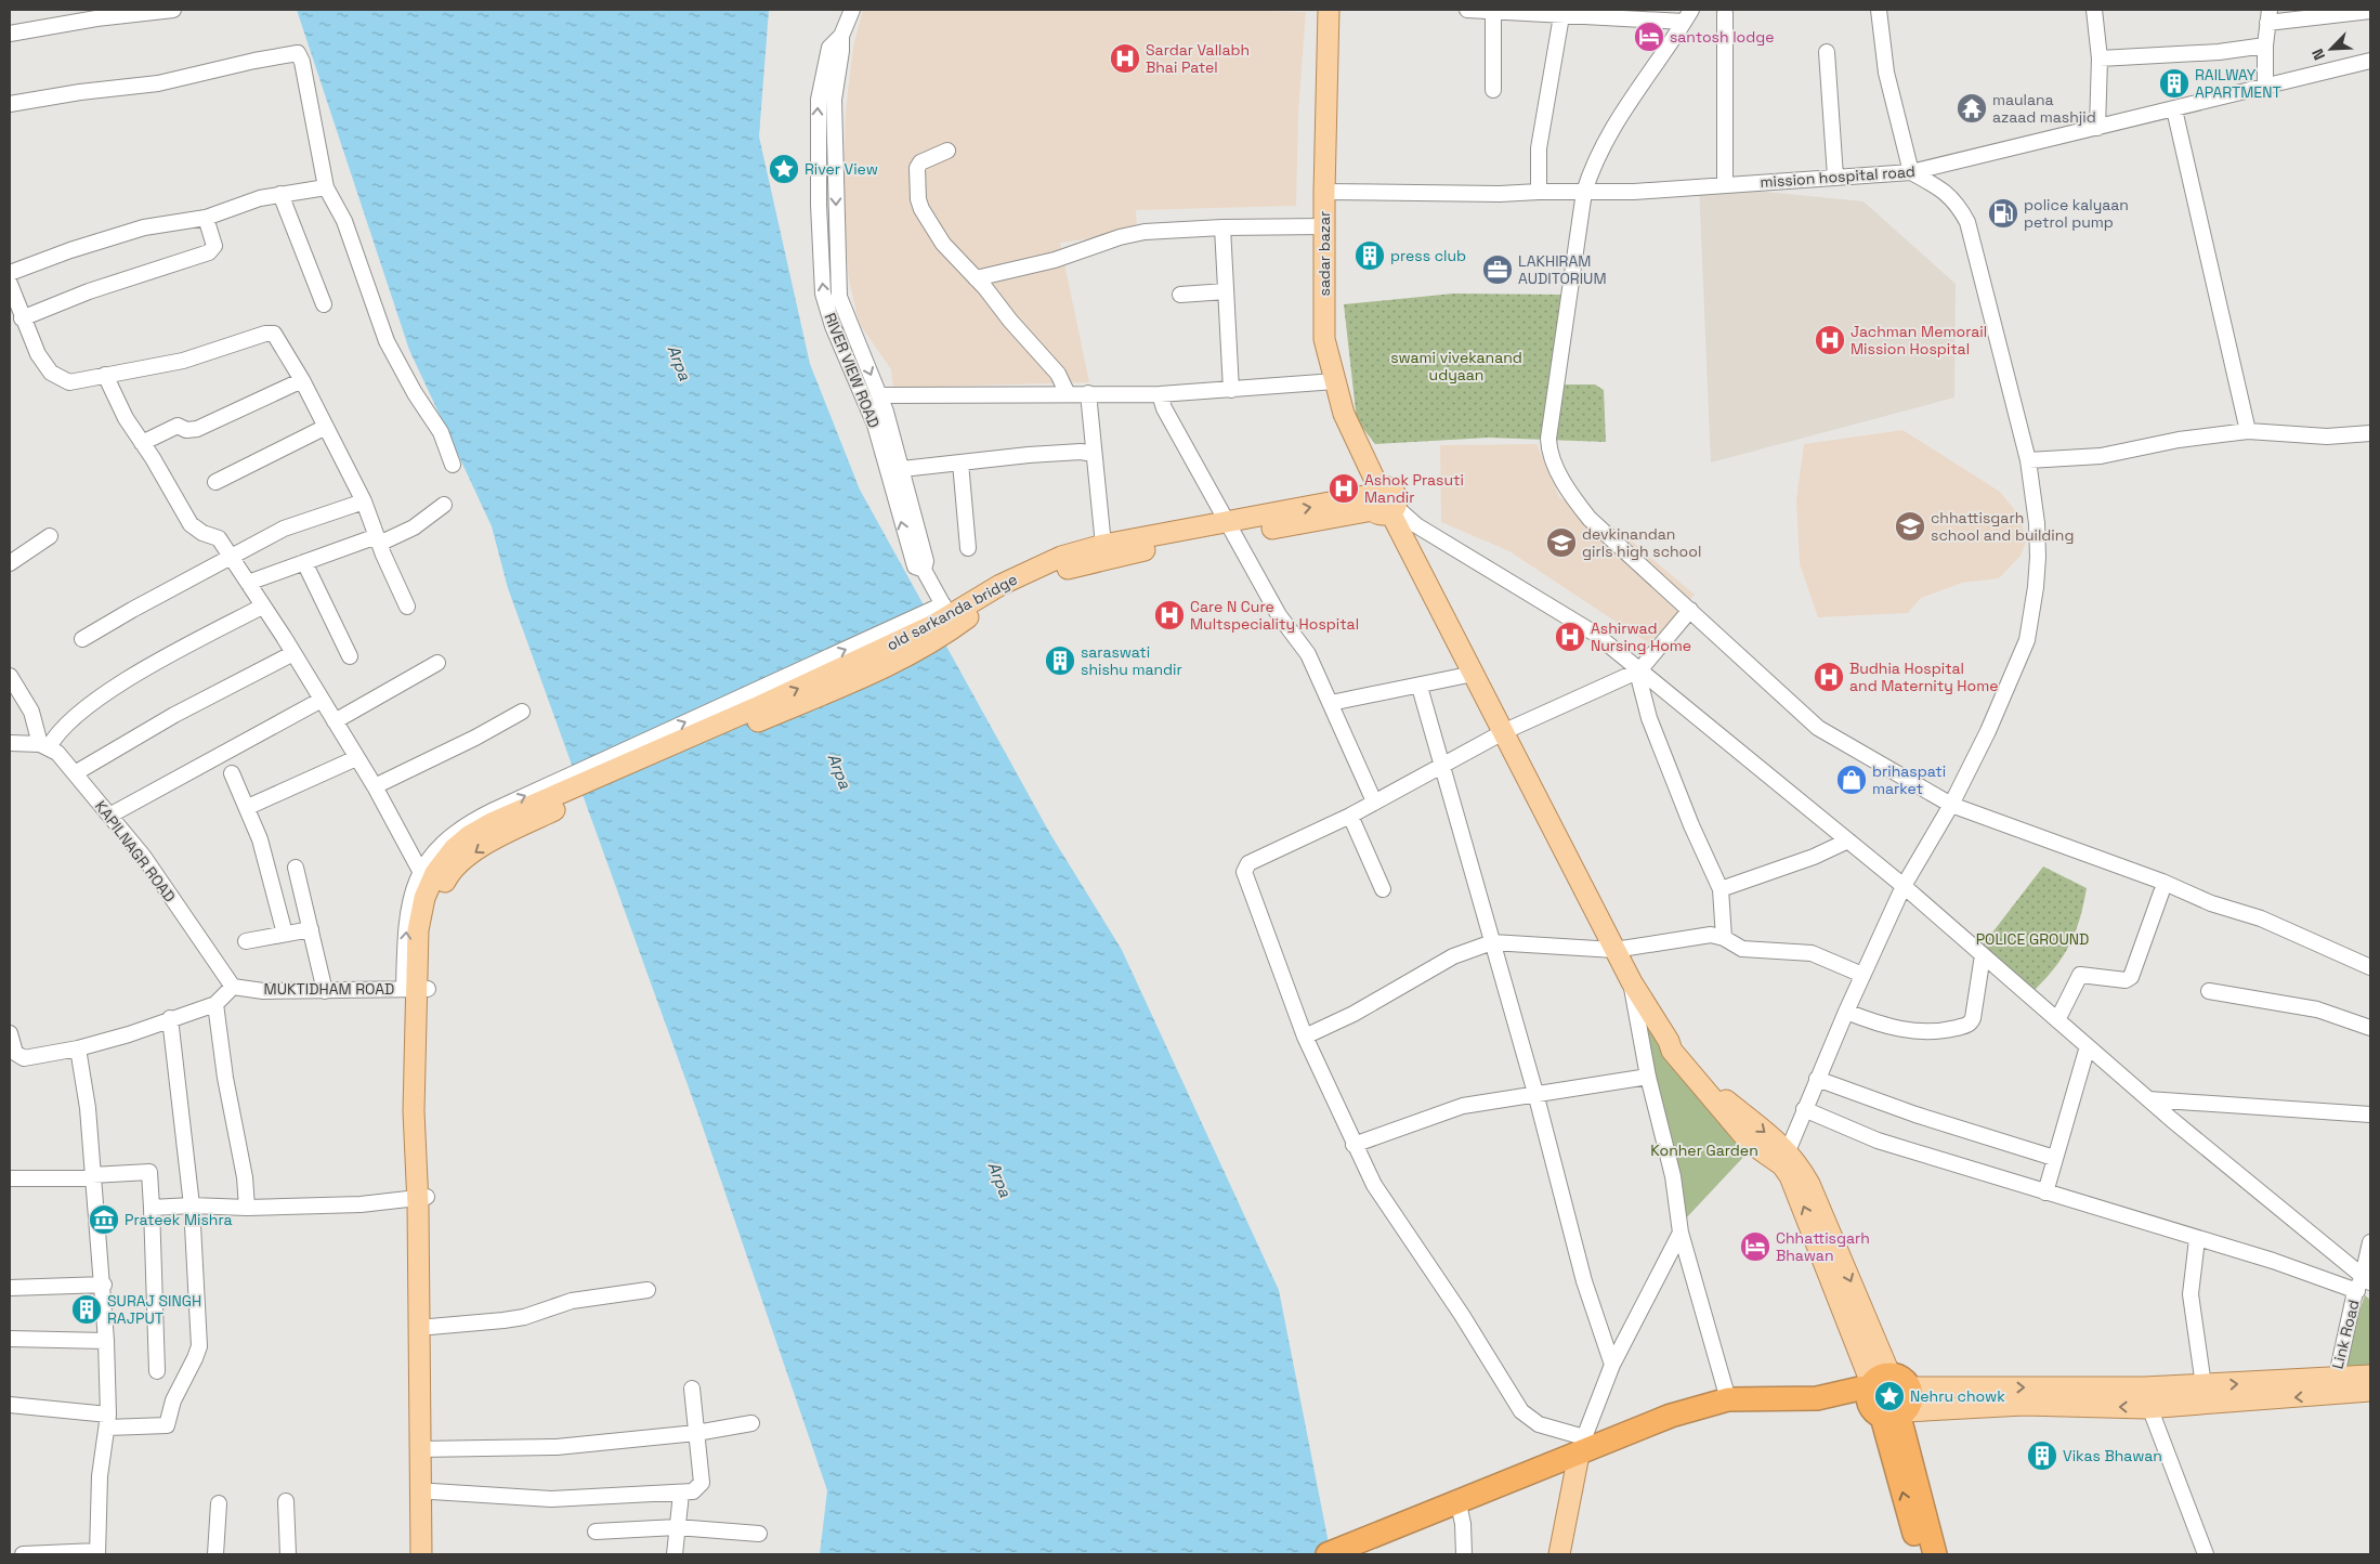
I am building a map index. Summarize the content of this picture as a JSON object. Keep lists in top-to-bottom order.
{
  "streets": {
    "main road": ["sadar bazar", "old sarkanda bridge"],
    "street": [
      "mission hospital road",
      "RIVER VIEW ROAD",
      "KAPILNAGR ROAD",
      "MUKTIDHAM ROAD",
      "Link Road"
    ]
  },
  "crossings": [
    ["mission hospital road", "sadar bazar"],
    ["sadar bazar", "old sarkanda bridge"],
    ["RIVER VIEW ROAD", "old sarkanda bridge"],
    ["old sarkanda bridge", "MUKTIDHAM ROAD"],
    ["KAPILNAGR ROAD", "MUKTIDHAM ROAD"]
  ],
  "water": ["Arpa"],
  "parks": ["swami vivekanand udyaan", "POLICE GROUND", "Konher Garden"],
  "places": {
    "hotel": ["santosh lodge", "Chhattisgarh Bhawan"],
    "hospital": [
      "Sardar Vallabh Bhai Patel",
      "Jachman Memorail Mission Hospital",
      "Ashok Prasuti Mandir",
      "Care N Cure Multspeciality Hospital",
      "Ashirwad Nursing Home",
      "Budhia Hospital and Maternity Home"
    ],
    "building": [
      "RAILWAY APARTMENT",
      "press club",
      "saraswati shishu mandir",
      "SURAJ SINGH RAJPUT",
      "Vikas Bhawan"
    ],
    "temple": ["maulana azaad mashjid"],
    "place": ["River View", "Nehru chowk"],
    "fuel station": ["police kalyaan petrol pump"],
    "office": ["LAKHIRAM AUDITORIUM"],
    "school or university": ["chhattisgarh school and building", "devkinandan girls high school"],
    "shop": ["brihaspati market"],
    "museum": ["Prateek Mishra"]
  },
  "north": "bottom left"
}
